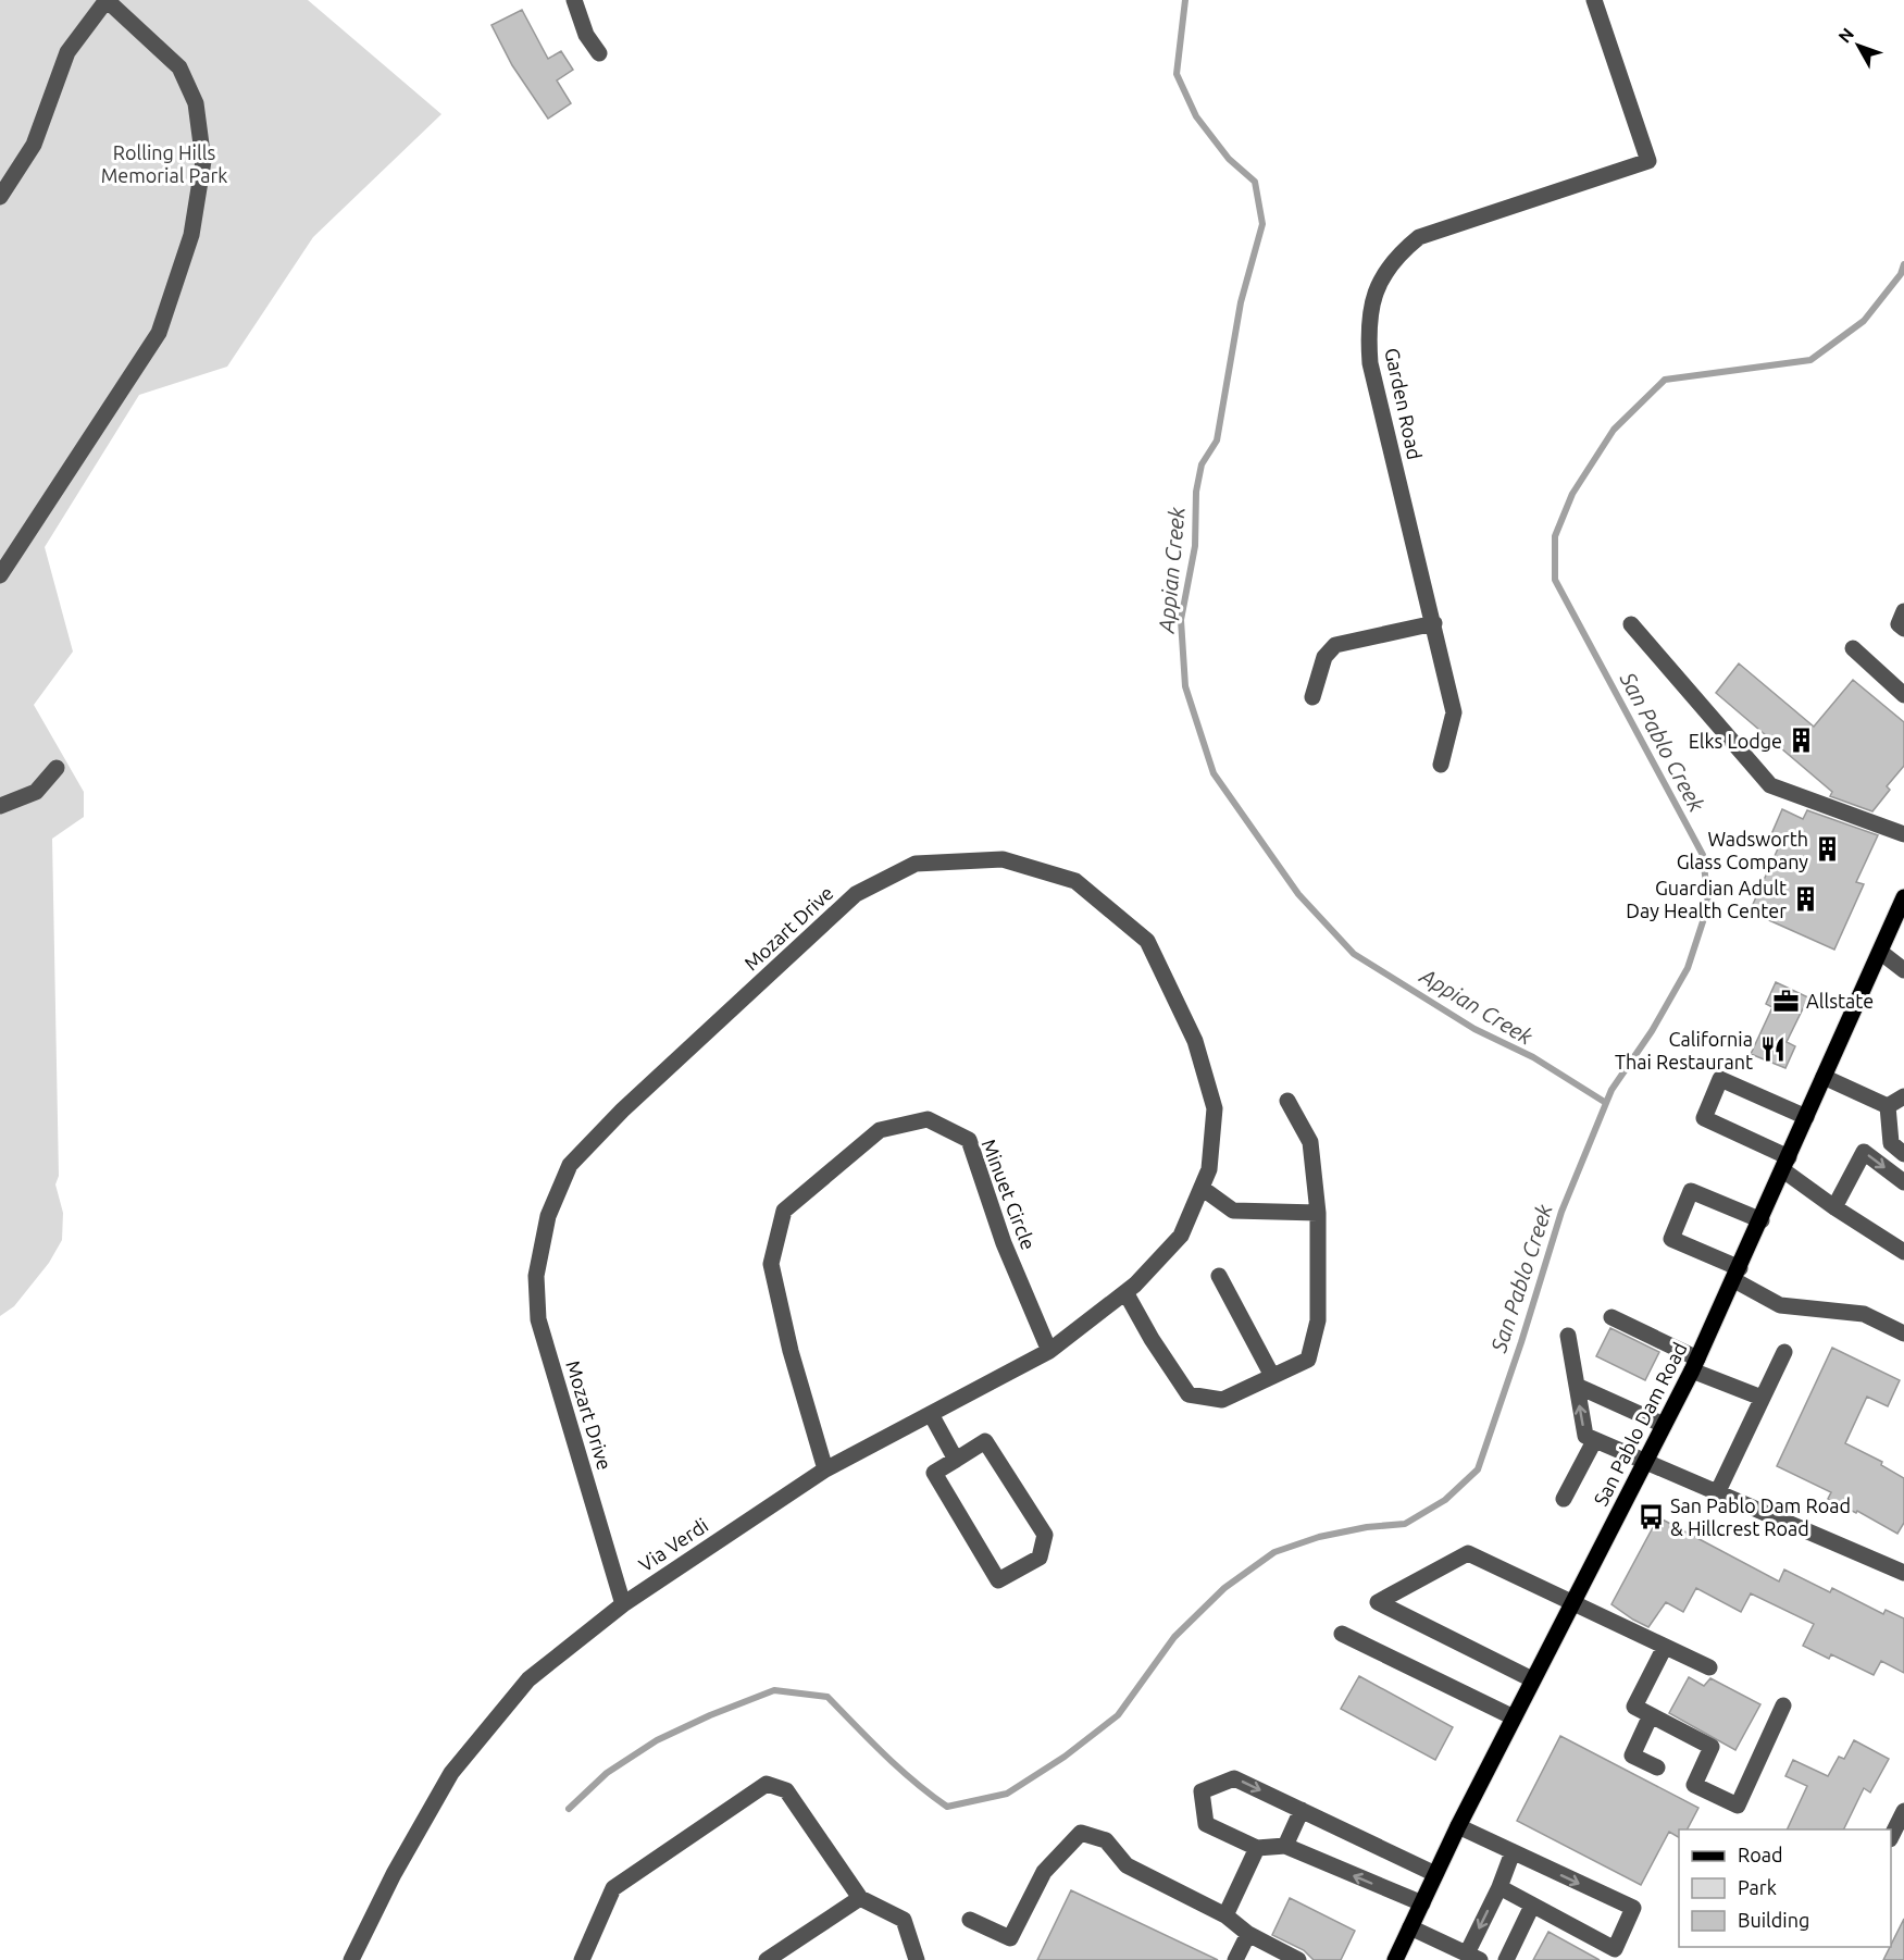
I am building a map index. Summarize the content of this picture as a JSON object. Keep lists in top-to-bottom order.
{
  "streets": {
    "main road": ["San Pablo Dam Road"],
    "street": [
      "Garden Road",
      "Mozart Drive",
      "Minuet Circle",
      "Via Verdi"
    ]
  },
  "crossings": [
    ["Mozart Drive", "Via Verdi"],
    ["Minuet Circle", "Via Verdi"]
  ],
  "water": ["Appian Creek", "San Pablo Creek"],
  "parks": ["Rolling Hills Memorial Park"],
  "places": {
    "building": ["Elks Lodge", "Wadsworth Glass Company", "Guardian Adult Day Health Center"],
    "office": ["Allstate"],
    "restaurant": ["California Thai Restaurant"],
    "bus stop": ["San Pablo Dam Road & Hillcrest Road"]
  },
  "legend": ["Road", "Park", "Building"],
  "north": "top left"
}
